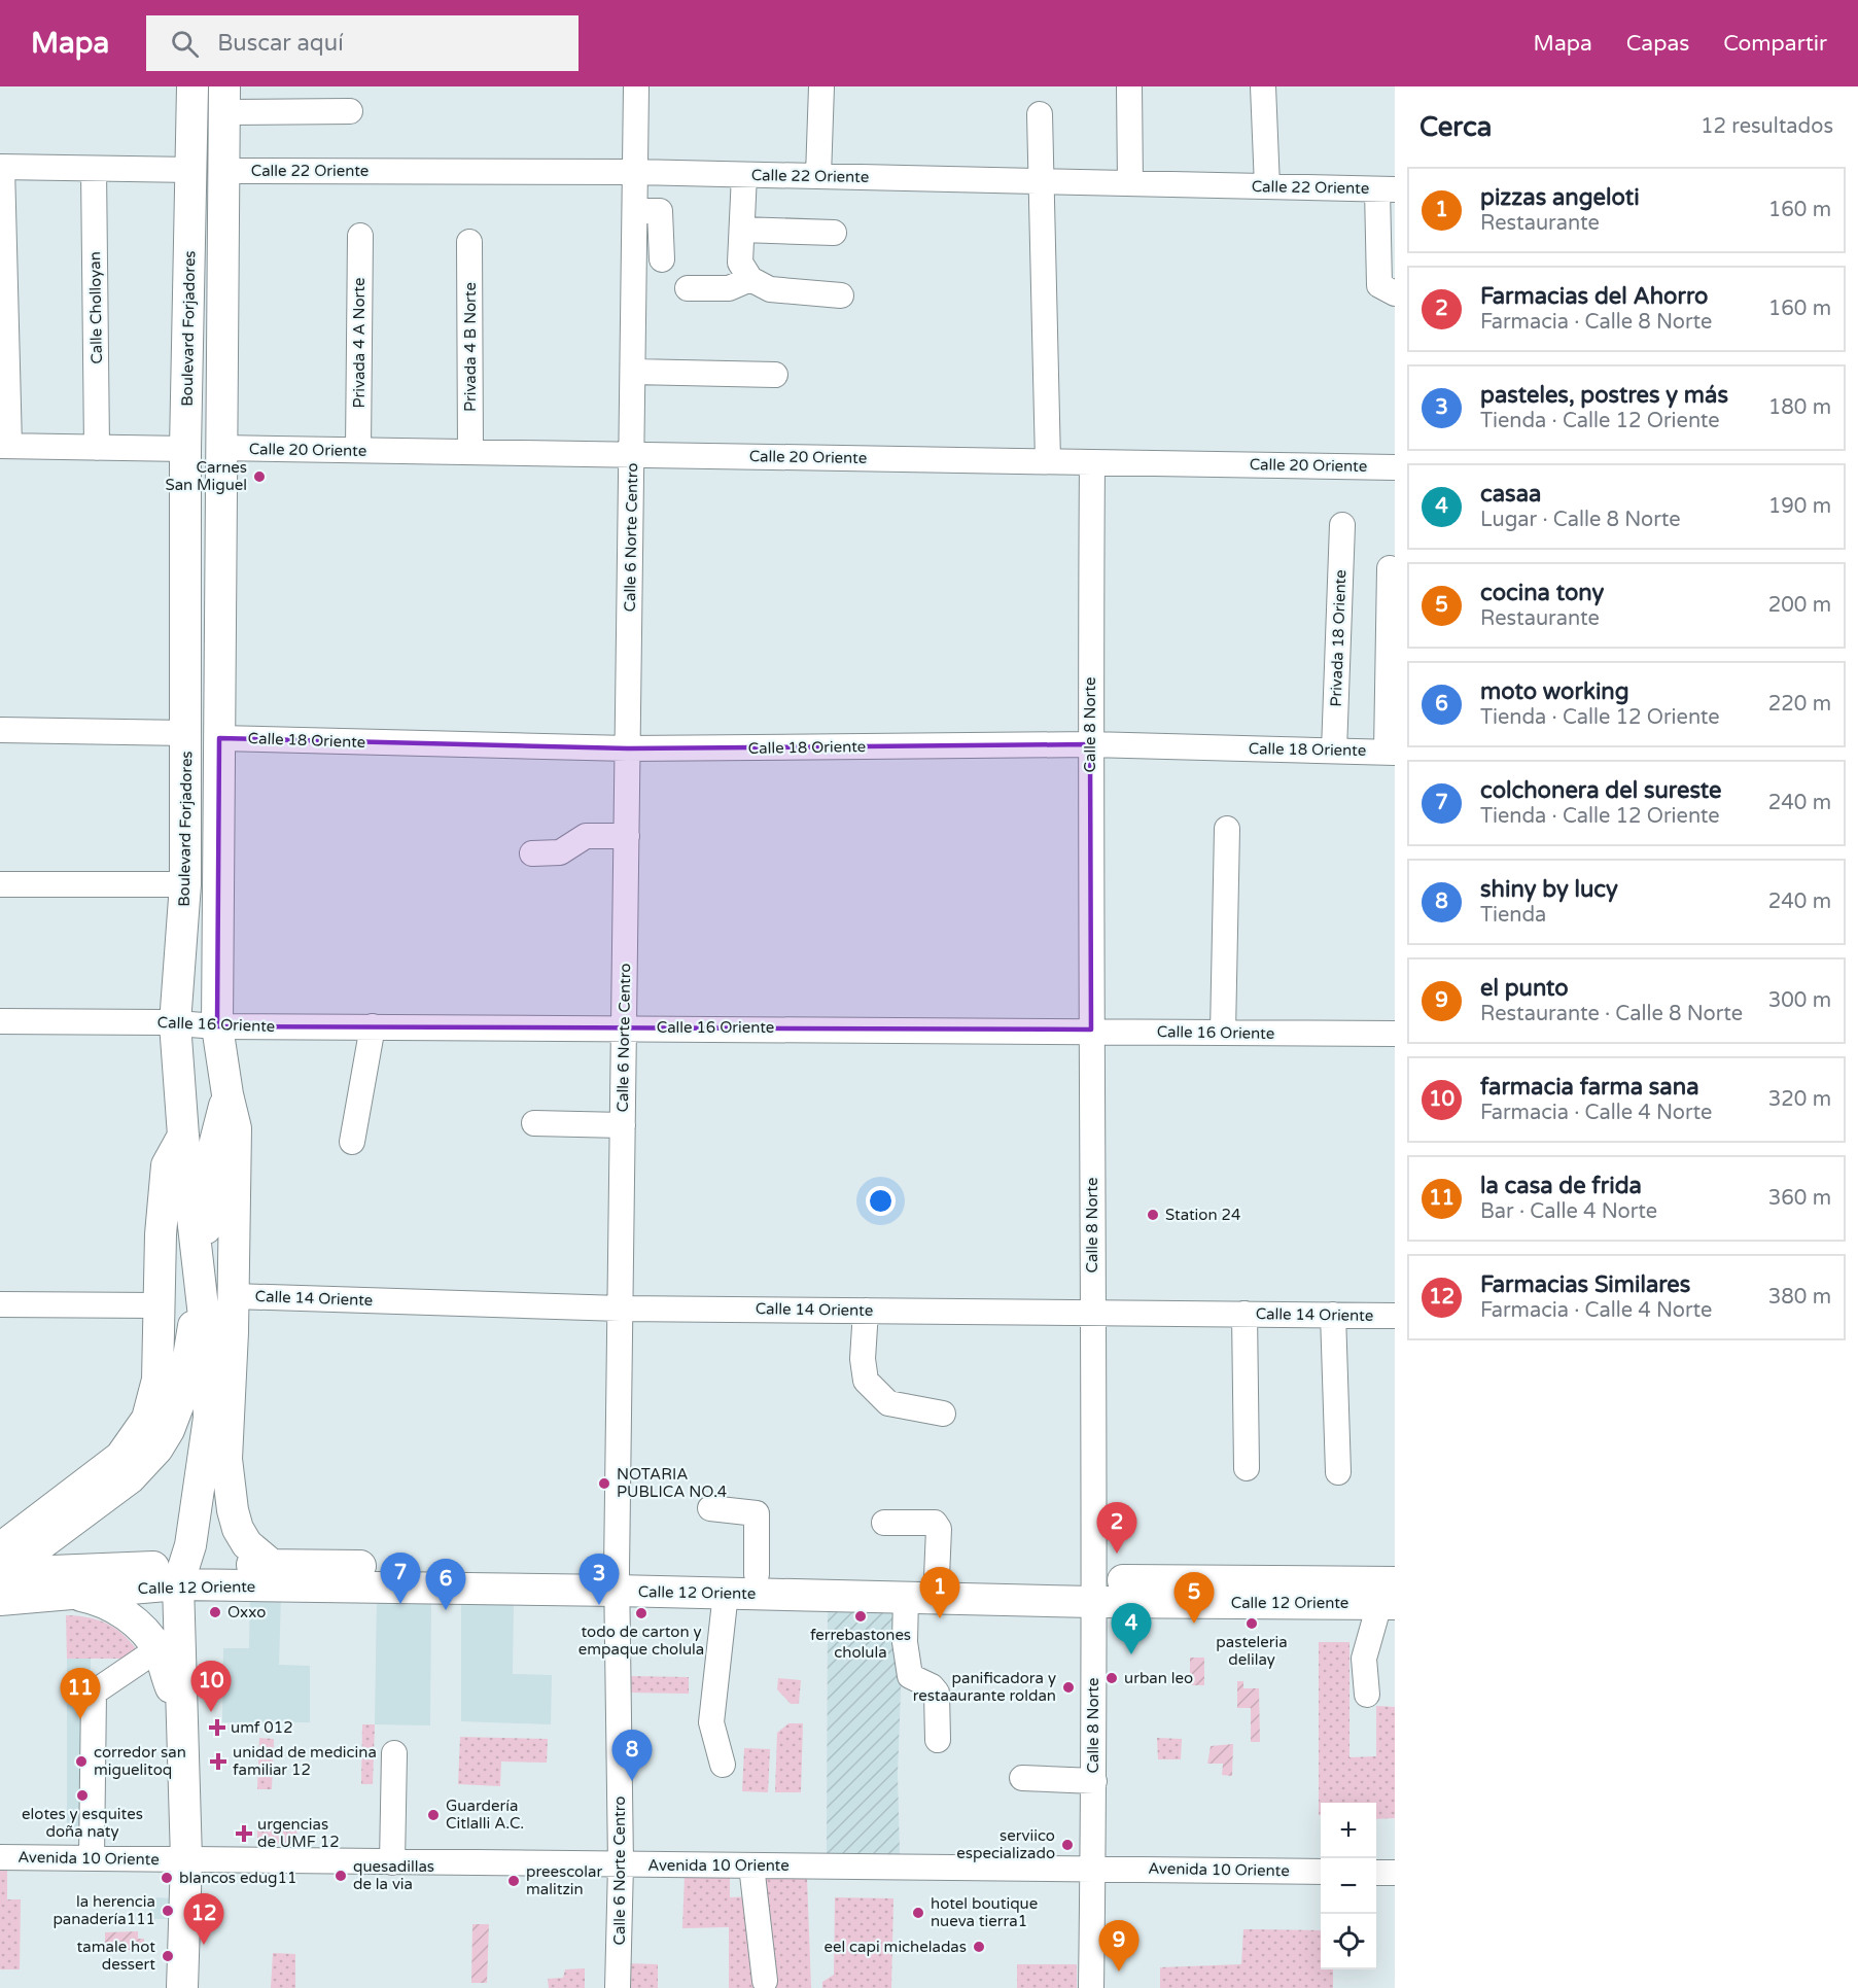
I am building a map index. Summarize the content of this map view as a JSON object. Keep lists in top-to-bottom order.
{
  "streets": {
    "main road": ["Boulevard Forjadores", "Calle 12 Oriente"],
    "street": [
      "Calle 22 Oriente",
      "Calle Cholloyan",
      "Privada 4 A Norte",
      "Privada 4 B Norte",
      "Calle 20 Oriente",
      "Calle 6 Norte Centro",
      "Privada 18 Oriente",
      "Calle 8 Norte",
      "Calle 18 Oriente",
      "Calle 16 Oriente",
      "Calle 14 Oriente",
      "Avenida 10 Oriente"
    ]
  },
  "crossings": [
    ["Calle 22 Oriente", "Boulevard Forjadores"],
    ["Calle 22 Oriente", "Calle 6 Norte Centro"],
    ["Boulevard Forjadores", "Calle 20 Oriente"],
    ["Boulevard Forjadores", "Calle 18 Oriente"],
    ["Boulevard Forjadores", "Calle 16 Oriente"],
    ["Boulevard Forjadores", "Calle 14 Oriente"],
    ["Boulevard Forjadores", "Calle 12 Oriente"],
    ["Privada 4 A Norte", "Calle 20 Oriente"],
    ["Privada 4 B Norte", "Calle 20 Oriente"],
    ["Calle 20 Oriente", "Calle 6 Norte Centro"],
    ["Calle 20 Oriente", "Calle 8 Norte"],
    ["Calle 6 Norte Centro", "Calle 18 Oriente"],
    ["Calle 6 Norte Centro", "Calle 16 Oriente"],
    ["Calle 6 Norte Centro", "Calle 14 Oriente"],
    ["Calle 6 Norte Centro", "Calle 12 Oriente"],
    ["Calle 6 Norte Centro", "Avenida 10 Oriente"],
    ["Privada 18 Oriente", "Calle 18 Oriente"],
    ["Calle 8 Norte", "Calle 18 Oriente"],
    ["Calle 8 Norte", "Calle 16 Oriente"],
    ["Calle 8 Norte", "Calle 14 Oriente"],
    ["Calle 8 Norte", "Calle 12 Oriente"],
    ["Calle 8 Norte", "Avenida 10 Oriente"]
  ],
  "places": {
    "other": [
      "Carnes San Miguel",
      "Station 24",
      "NOTARIA PUBLICA NO.4",
      "Oxxo",
      "todo de carton y empaque cholula",
      "ferrebastones cholula",
      "pasteleria delilay",
      "urban leo",
      "panificadora y restaaurante roldan",
      "corredor san miguelitoq",
      "elotes y esquites doña naty",
      "Guardería Citlalli A.C.",
      "serviico especializado",
      "quesadillas de la via",
      "blancos edug11",
      "preescolar malitzin",
      "la herencia panadería111",
      "hotel boutique nueva tierra1",
      "eel capi micheladas",
      "tamale hot dessert"
    ],
    "health": ["umf 012", "unidad de medicina familiar 12", "urgencias de UMF 12"]
  },
  "page": {
    "header": "Mapa",
    "search": "Buscar aquí",
    "nav": ["Mapa", "Capas", "Compartir"],
    "heading": ["Cerca", "12 resultados"],
    "list": [
      {
        "mark": "1",
        "name": "pizzas angeloti",
        "note": "Restaurante",
        "value": "160 m"
      },
      {
        "mark": "2",
        "name": "Farmacias del Ahorro",
        "note": "Farmacia · Calle 8 Norte",
        "value": "160 m"
      },
      {
        "mark": "3",
        "name": "pasteles, postres y más",
        "note": "Tienda · Calle 12 Oriente",
        "value": "180 m"
      },
      {
        "mark": "4",
        "name": "casaa",
        "note": "Lugar · Calle 8 Norte",
        "value": "190 m"
      },
      {
        "mark": "5",
        "name": "cocina tony",
        "note": "Restaurante",
        "value": "200 m"
      },
      {
        "mark": "6",
        "name": "moto working",
        "note": "Tienda · Calle 12 Oriente",
        "value": "220 m"
      },
      {
        "mark": "7",
        "name": "colchonera del sureste",
        "note": "Tienda · Calle 12 Oriente",
        "value": "240 m"
      },
      {
        "mark": "8",
        "name": "shiny by lucy",
        "note": "Tienda",
        "value": "240 m"
      },
      {
        "mark": "9",
        "name": "el punto",
        "note": "Restaurante · Calle 8 Norte",
        "value": "300 m"
      },
      {
        "mark": "10",
        "name": "farmacia farma sana",
        "note": "Farmacia · Calle 4 Norte",
        "value": "320 m"
      },
      {
        "mark": "11",
        "name": "la casa de frida",
        "note": "Bar · Calle 4 Norte",
        "value": "360 m"
      },
      {
        "mark": "12",
        "name": "Farmacias Similares",
        "note": "Farmacia · Calle 4 Norte",
        "value": "380 m"
      }
    ],
    "pins": [
      "2",
      "7",
      "3",
      "6",
      "1",
      "5",
      "4",
      "10",
      "11",
      "8",
      "12",
      "9"
    ],
    "map_buttons": ["+", "−"]
  }
}
